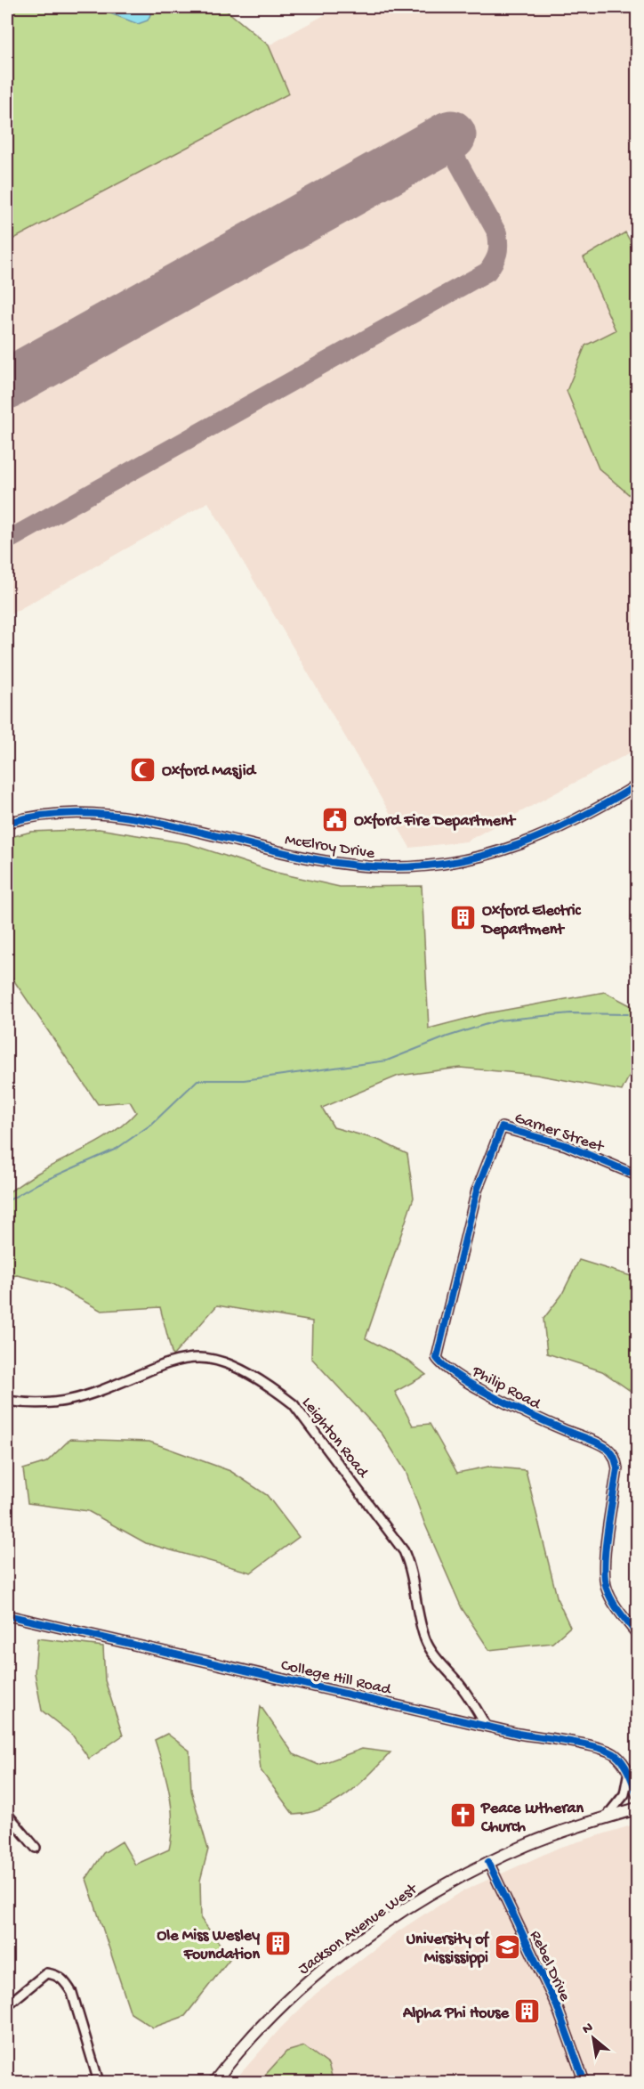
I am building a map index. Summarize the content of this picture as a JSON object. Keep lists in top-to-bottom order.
{
  "streets": {
    "main road": ["Jackson Avenue West"],
    "street": [
      "McElroy Drive",
      "Garner Street",
      "Philip Road",
      "Leighton Road",
      "College Hill Road",
      "Rebel Drive"
    ]
  },
  "crossings": [
    ["Garner Street", "Philip Road"],
    ["Leighton Road", "College Hill Road"],
    ["Jackson Avenue West", "Rebel Drive"]
  ],
  "places": {
    "mosque": ["Oxford Masjid"],
    "public building": ["Oxford Fire Department"],
    "building": ["Oxford Electric Department", "Ole Miss Wesley Foundation", "Alpha Phi House"],
    "church": ["Peace Lutheran Church"],
    "school or university": ["University of Mississippi"]
  },
  "north": "top left"
}
